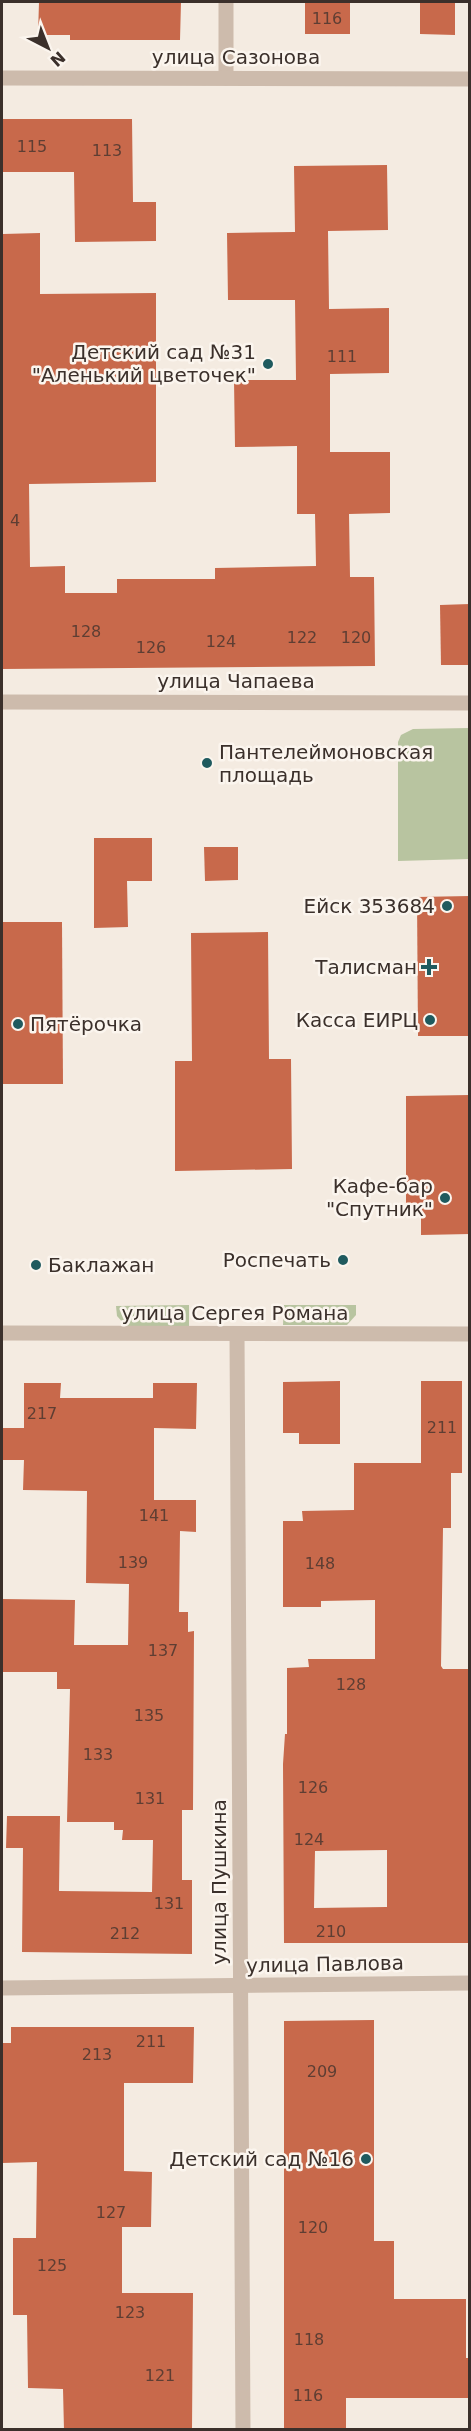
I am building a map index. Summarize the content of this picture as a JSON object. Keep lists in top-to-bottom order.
{
  "streets": {
    "street": [
      "улица Сазонова",
      "улица Чапаева",
      "улица Сергея Романа",
      "улица Пушкина",
      "улица Павлова"
    ]
  },
  "crossings": [
    ["улица Сергея Романа", "улица Пушкина"],
    ["улица Пушкина", "улица Павлова"]
  ],
  "places": {
    "other": [
      "Детский сад №31 \"Аленький цветочек\"",
      "Пантелеймоновская площадь",
      "Ейск 353684",
      "Касса ЕИРЦ",
      "Пятёрочка",
      "Кафе-бар \"Спутник\"",
      "Роспечать",
      "Баклажан",
      "Детский сад №16"
    ],
    "health": ["Талисман"]
  },
  "house_numbers": [
    "116",
    "115",
    "113",
    "111",
    "4",
    "128",
    "122",
    "120",
    "124",
    "126",
    "217",
    "211",
    "141",
    "139",
    "148",
    "137",
    "128",
    "135",
    "133",
    "126",
    "131",
    "124",
    "131",
    "210",
    "212",
    "211",
    "213",
    "209",
    "127",
    "120",
    "125",
    "123",
    "118",
    "121",
    "116"
  ],
  "north": "bottom right"
}
